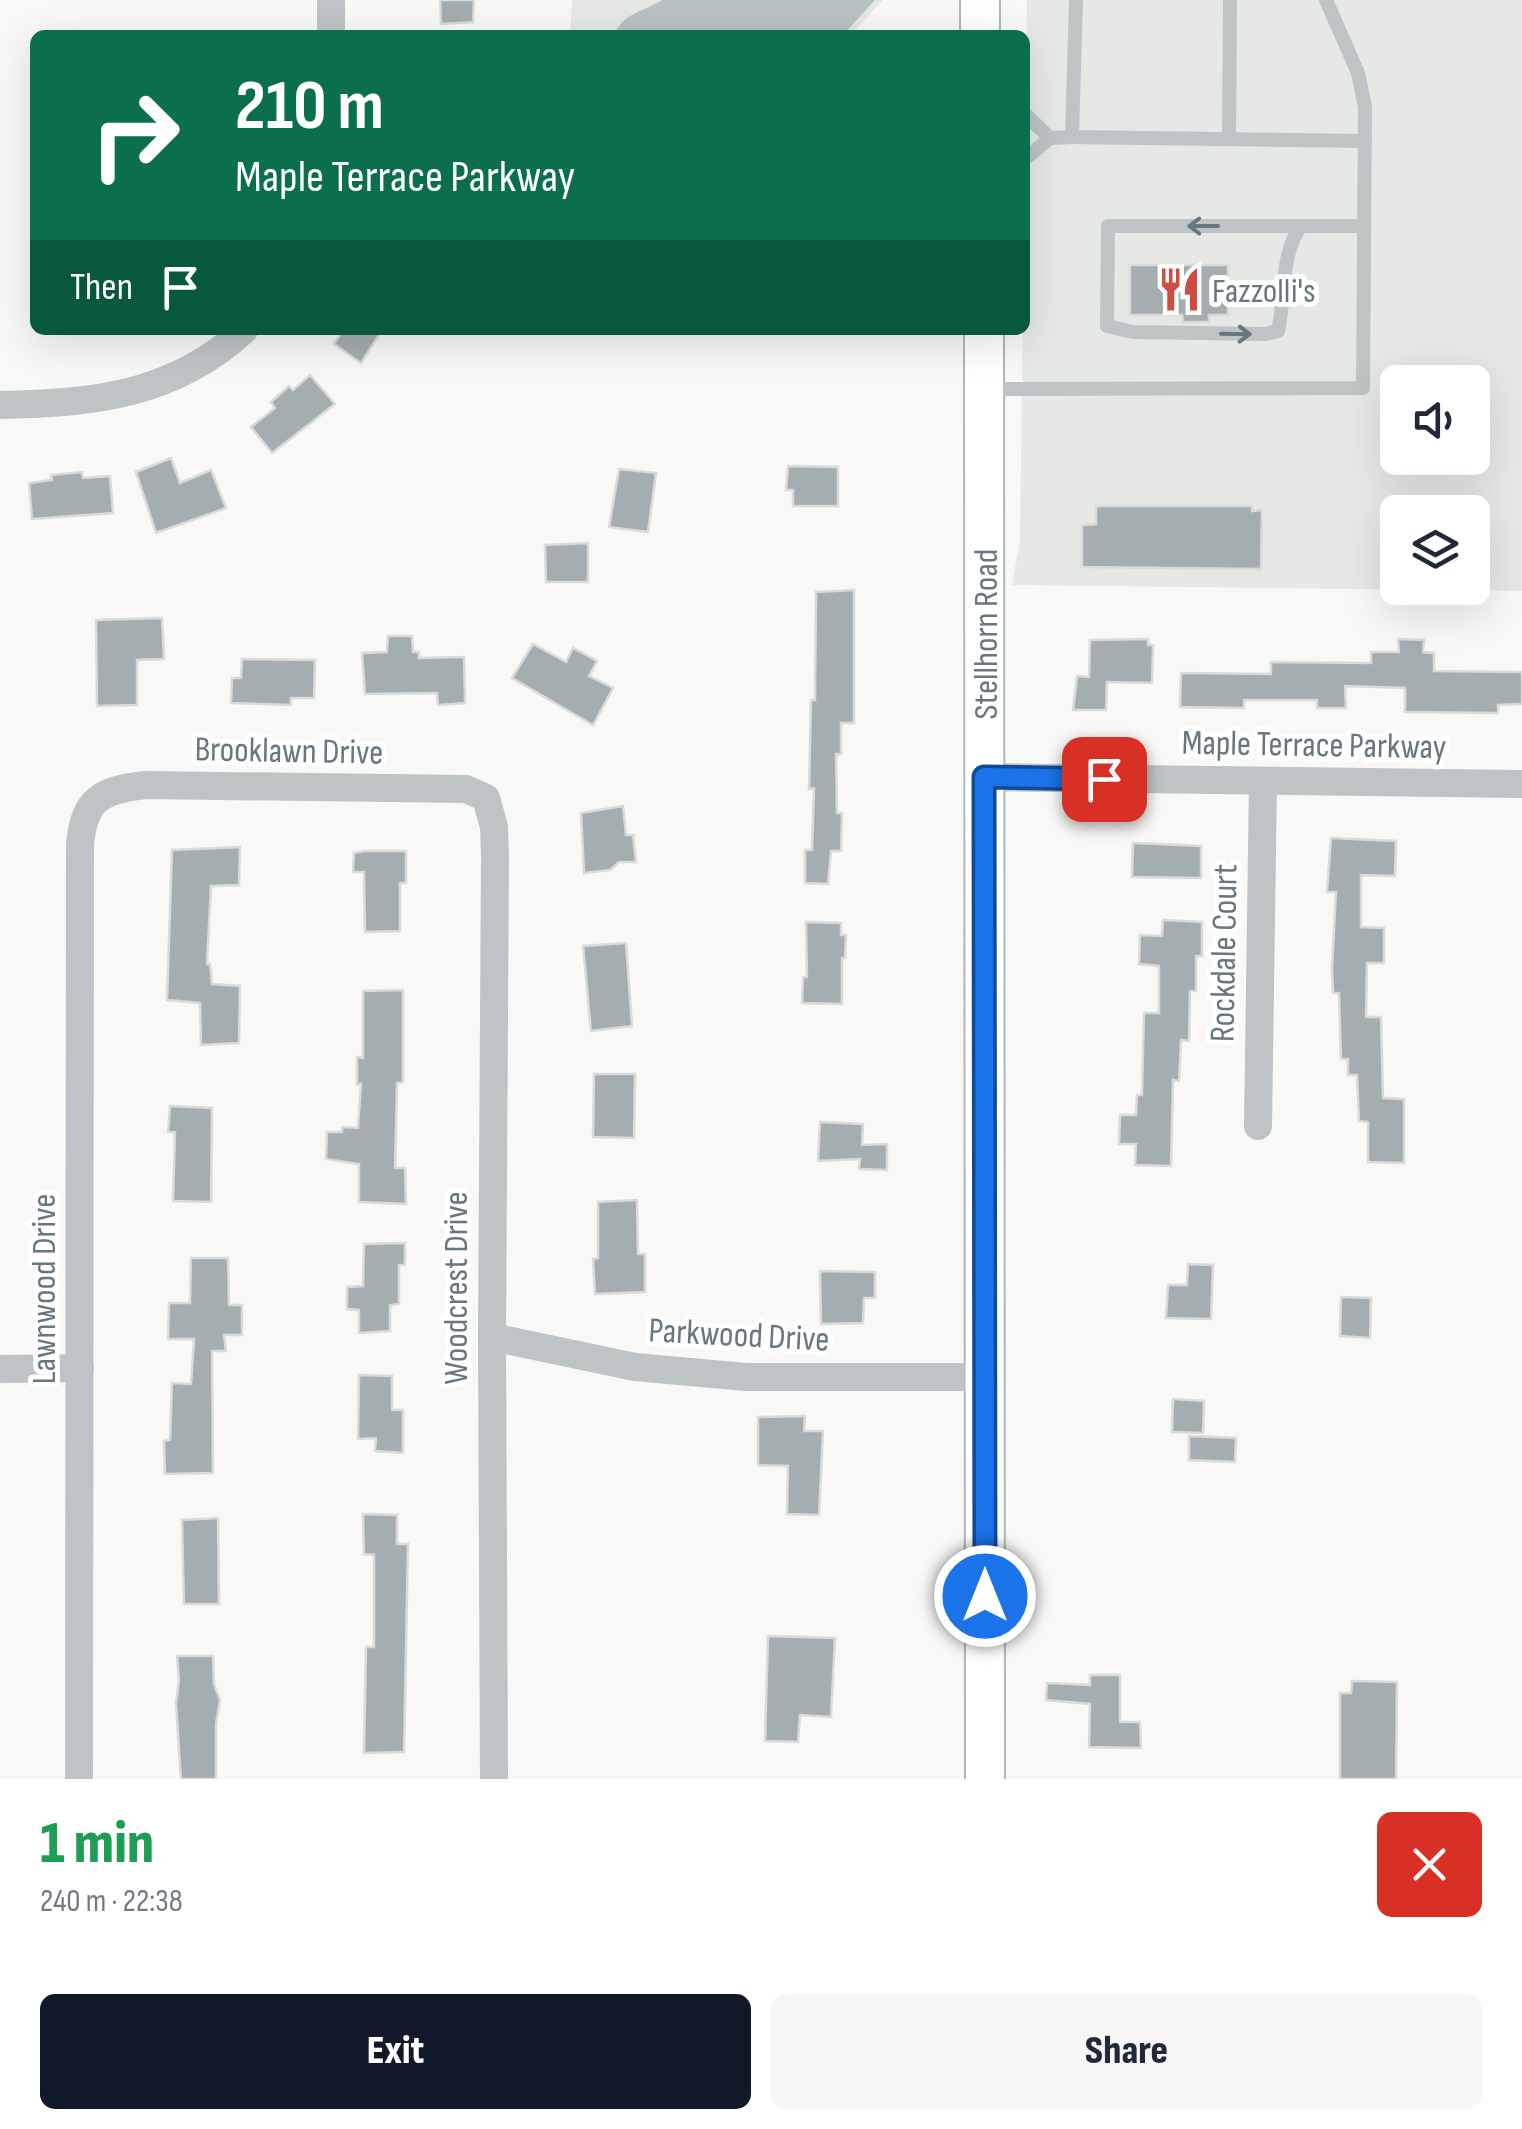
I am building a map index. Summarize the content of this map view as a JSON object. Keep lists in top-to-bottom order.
{
  "streets": {
    "main road": ["Stellhorn Road"],
    "street": [
      "Maple Terrace Parkway",
      "Brooklawn Drive",
      "Rockdale Court",
      "Woodcrest Drive",
      "Lawnwood Drive",
      "Parkwood Drive"
    ]
  },
  "crossings": [
    ["Stellhorn Road", "Maple Terrace Parkway"],
    ["Stellhorn Road", "Parkwood Drive"],
    ["Maple Terrace Parkway", "Rockdale Court"],
    ["Brooklawn Drive", "Woodcrest Drive"],
    ["Brooklawn Drive", "Lawnwood Drive"],
    ["Woodcrest Drive", "Parkwood Drive"]
  ],
  "places": {
    "restaurant": ["Fazzolli's"]
  },
  "page": {
    "turn": ["210 m", "Maple Terrace Parkway"],
    "then": "Then",
    "heading": ["1 min", "240 m · 22:38"],
    "buttons": ["Exit", "Share"]
  }
}
